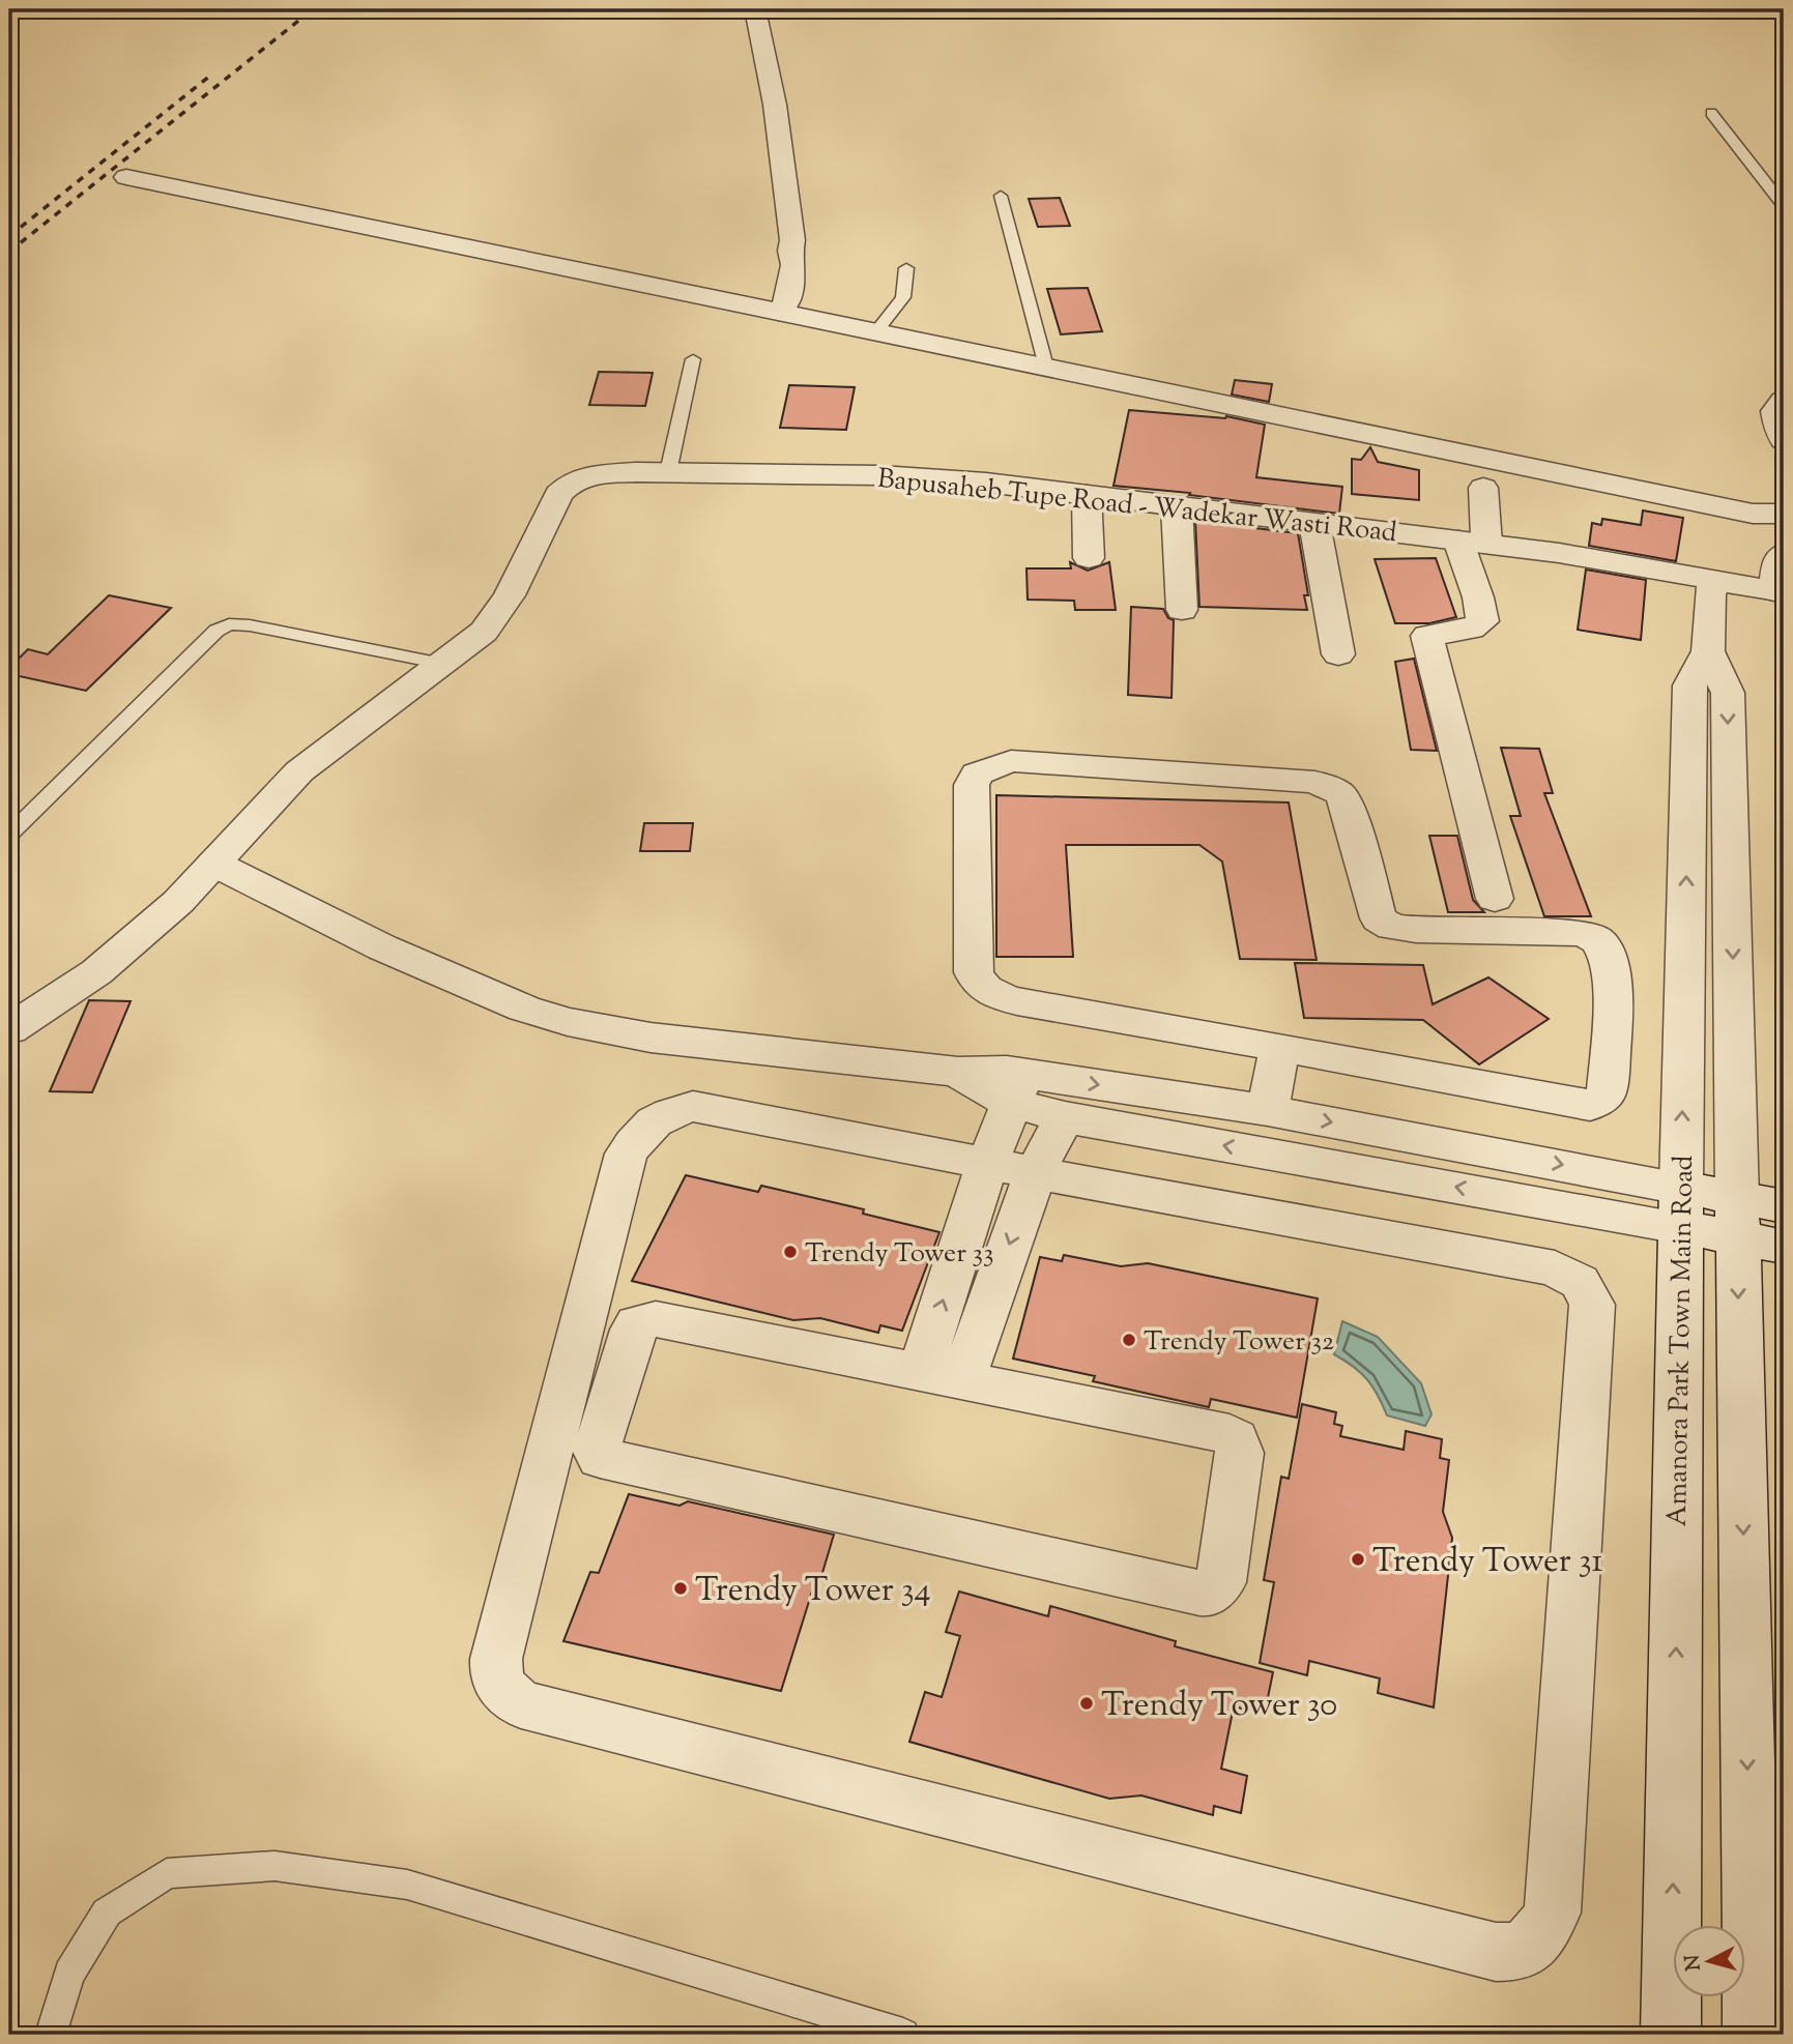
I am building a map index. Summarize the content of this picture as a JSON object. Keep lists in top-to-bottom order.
{
  "streets": {
    "street": ["Bapusaheb Tupe Road - Wadekar Wasti Road", "Amanora Park Town Main Road"]
  },
  "crossings": [
    ["Bapusaheb Tupe Road - Wadekar Wasti Road", "Amanora Park Town Main Road"]
  ],
  "places": [
    "Trendy Tower 33",
    "Trendy Tower 32",
    "Trendy Tower 31",
    "Trendy Tower 34",
    "Trendy Tower 30"
  ],
  "north": "left"
}
